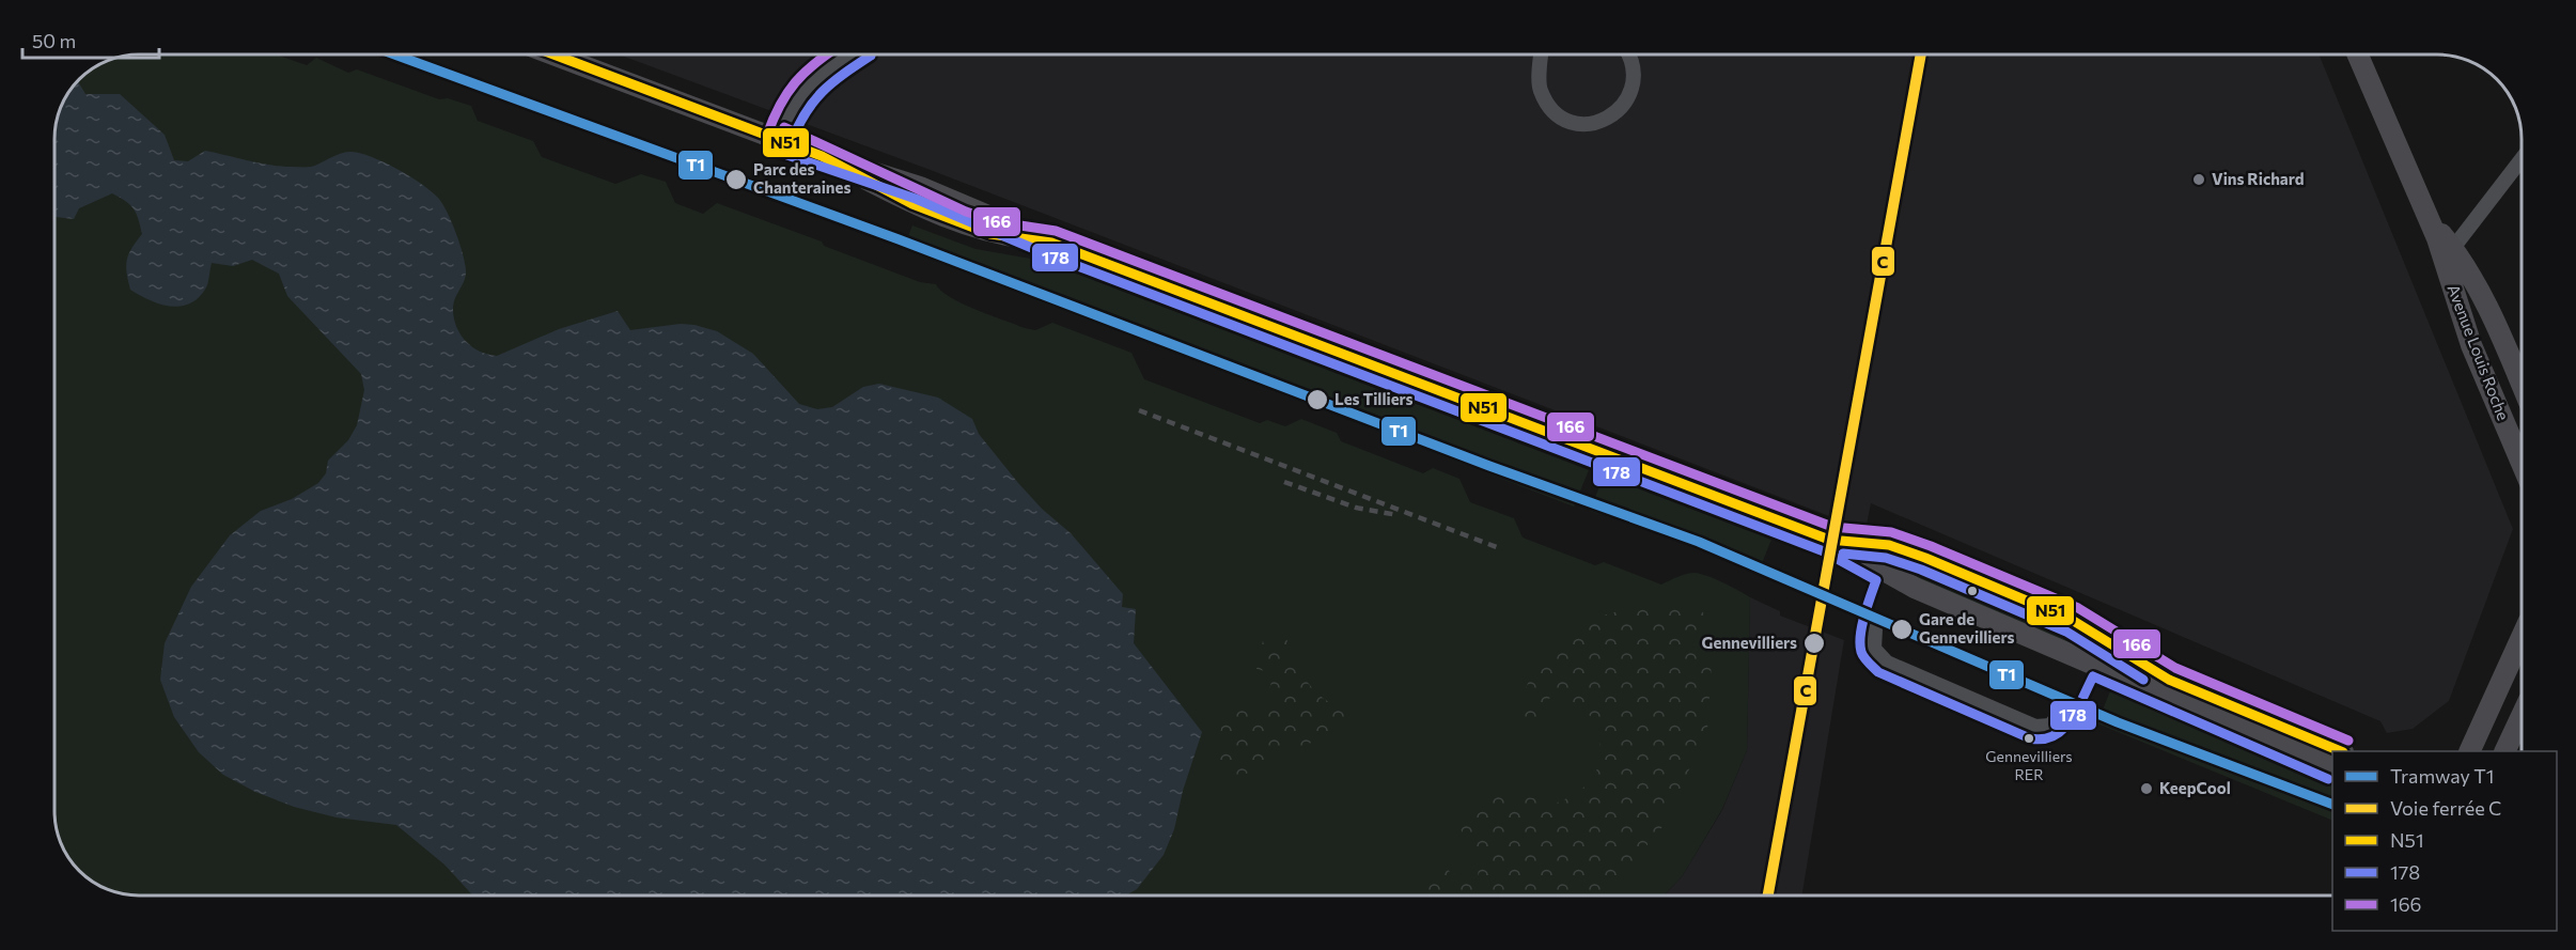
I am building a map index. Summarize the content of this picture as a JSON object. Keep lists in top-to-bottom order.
{
  "streets": {
    "main road": ["Avenue Louis Roche"]
  },
  "places": [
    "Parc des Chanteraines",
    "Vins Richard",
    "Les Tilliers",
    "Gare de Gennevilliers",
    "Gennevilliers",
    "Gennevilliers RER",
    "KeepCool"
  ],
  "lines": [
    "tram line T1",
    "rail line C",
    "transit line N51",
    "transit line 166",
    "transit line 178"
  ],
  "legend": [
    "Tramway T1",
    "Voie ferrée C",
    "N51",
    "178",
    "166"
  ],
  "scale_bar": "50 m"
}
